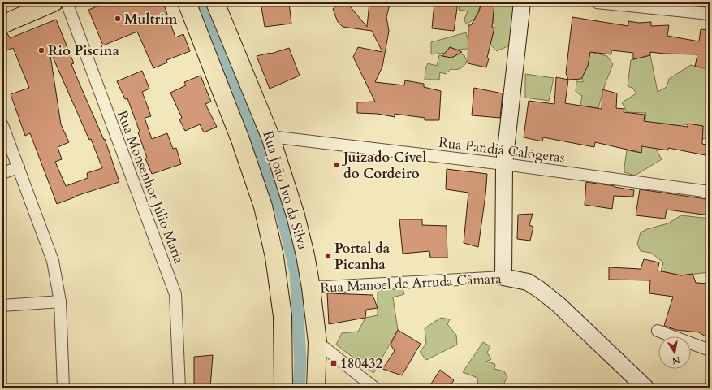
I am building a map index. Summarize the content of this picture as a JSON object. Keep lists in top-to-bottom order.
{
  "streets": {
    "main road": ["Rua João Ivo da Silva", "Rua Manoel de Arruda Câmara"],
    "street": ["Rua Pandiá Calógeras", "Rua Monsenhor Júlio Maria"]
  },
  "crossings": [
    ["Rua Pandiá Calógeras", "Rua João Ivo da Silva"],
    ["Rua João Ivo da Silva", "Rua Manoel de Arruda Câmara"]
  ],
  "places": {
    "other": [
      "Multrim",
      "Rio Piscina",
      "Juizado Cível do Cordeiro",
      "Portal da Picanha"
    ],
    "transit": ["180432"]
  },
  "north": "bottom"
}
